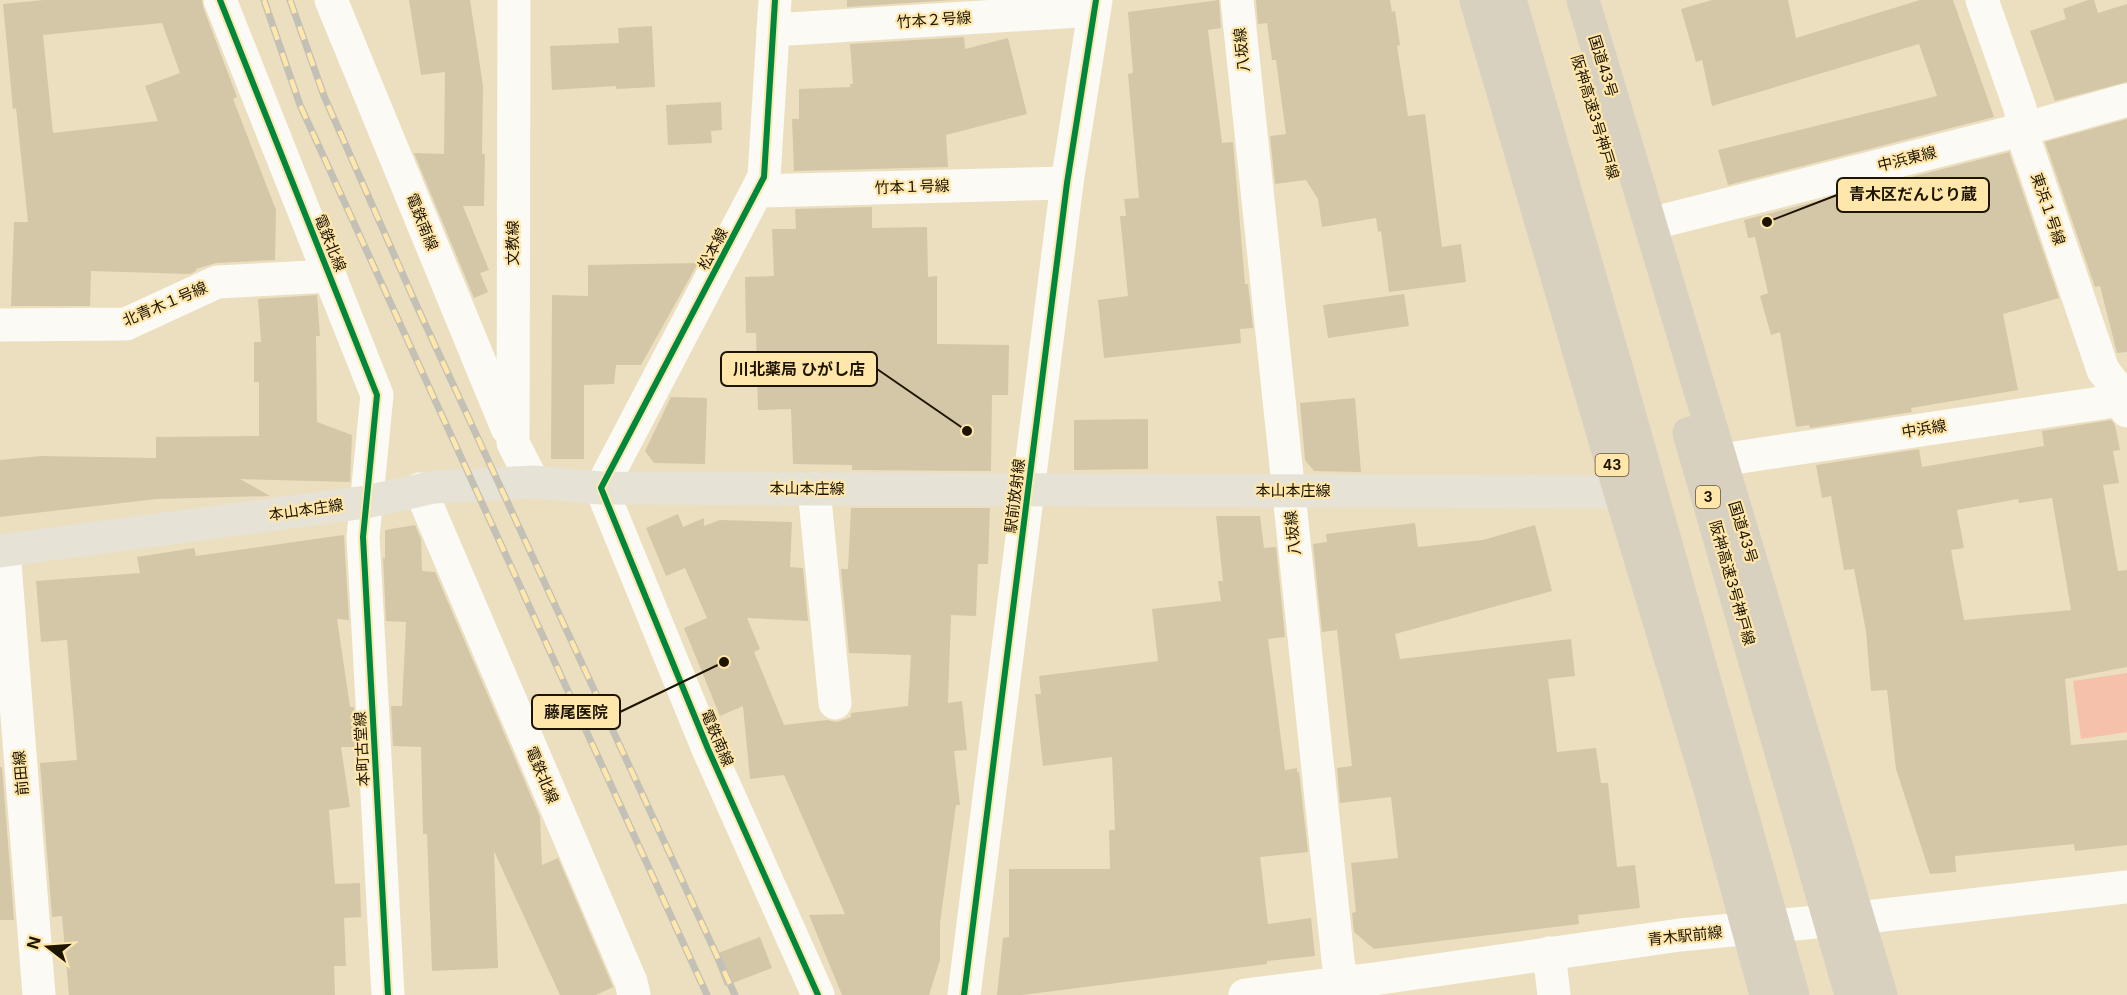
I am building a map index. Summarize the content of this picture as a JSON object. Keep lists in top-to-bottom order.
{
  "streets": {
    "highway": [
      "国道43号",
      "阪神高速3号神戸線",
      "43",
      "3"
    ],
    "main road": ["本山本庄線"],
    "street": [
      "竹本２号線",
      "八坂線",
      "中浜東線",
      "竹本１号線",
      "東浜１号線",
      "電鉄南線",
      "電鉄北線",
      "文教線",
      "松本線",
      "北青木１号線",
      "中浜線",
      "駅前放射線",
      "本町古堂線",
      "前田線",
      "青木駅前線"
    ]
  },
  "crossings": [
    ["竹本２号線", "松本線"],
    ["竹本２号線", "駅前放射線"],
    ["八坂線", "本山本庄線"],
    ["八坂線", "青木駅前線"],
    ["国道43号", "中浜東線"],
    ["国道43号", "中浜線"],
    ["国道43号", "青木駅前線"],
    ["中浜東線", "東浜１号線"],
    ["竹本１号線", "松本線"],
    ["竹本１号線", "駅前放射線"],
    ["東浜１号線", "中浜線"],
    ["電鉄南線", "文教線"],
    ["電鉄南線", "松本線"],
    ["電鉄南線", "本山本庄線"],
    ["電鉄北線", "北青木１号線"],
    ["電鉄北線", "本山本庄線"],
    ["電鉄北線", "本町古堂線"],
    ["文教線", "本山本庄線"],
    ["松本線", "本山本庄線"],
    ["43", "本山本庄線"],
    ["43", "青木駅前線"],
    ["本山本庄線", "駅前放射線"],
    ["本山本庄線", "本町古堂線"],
    ["本山本庄線", "前田線"]
  ],
  "places": ["青木区だんじり蔵", "川北薬局 ひがし店", "藤尾医院"],
  "north": "left"
}
